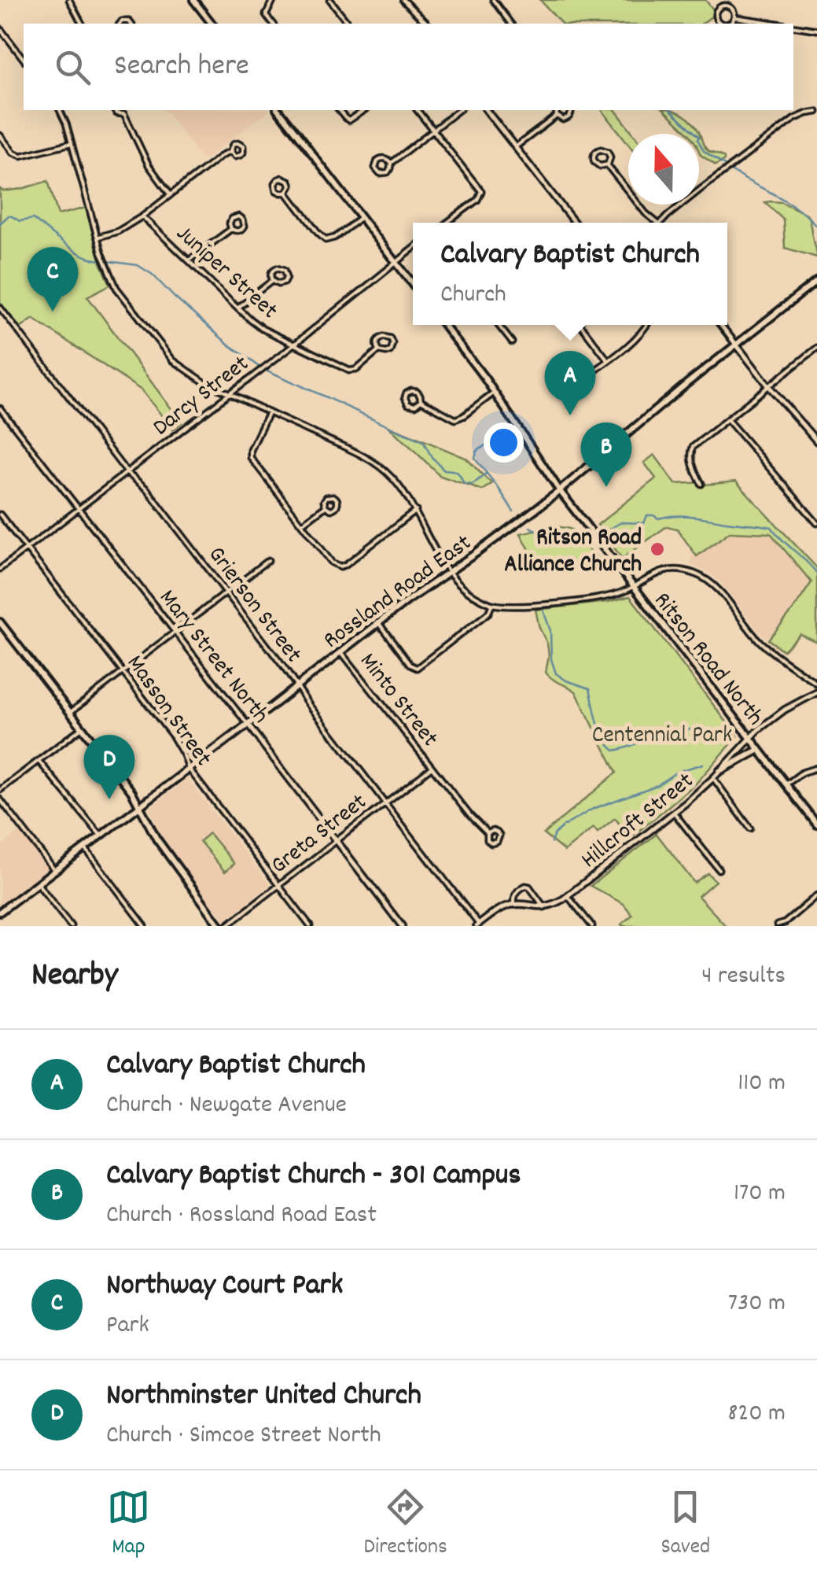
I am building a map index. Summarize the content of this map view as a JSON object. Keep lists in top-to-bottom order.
{
  "streets": {
    "main road": ["Rossland Road East", "Ritson Road North"],
    "street": [
      "Juniper Street",
      "Darcy Street",
      "Grierson Street",
      "Mary Street North",
      "Minto Street",
      "Masson Street",
      "Hillcroft Street",
      "Greta Street"
    ]
  },
  "crossings": [
    ["Juniper Street", "Darcy Street"],
    ["Darcy Street", "Grierson Street"],
    ["Darcy Street", "Mary Street North"],
    ["Darcy Street", "Masson Street"],
    ["Rossland Road East", "Grierson Street"],
    ["Rossland Road East", "Mary Street North"],
    ["Rossland Road East", "Ritson Road North"],
    ["Rossland Road East", "Minto Street"],
    ["Rossland Road East", "Masson Street"],
    ["Grierson Street", "Greta Street"],
    ["Mary Street North", "Greta Street"],
    ["Ritson Road North", "Hillcroft Street"],
    ["Minto Street", "Greta Street"],
    ["Masson Street", "Greta Street"]
  ],
  "parks": ["Centennial Park"],
  "places": ["Ritson Road Alliance Church"],
  "north": "top",
  "page": {
    "search": "Search here",
    "popup": ["Calvary Baptist Church", "Church"],
    "pins": [
      "C",
      "A",
      "B",
      "D"
    ],
    "heading": ["Nearby", "4 results"],
    "list": [
      {
        "mark": "A",
        "name": "Calvary Baptist Church",
        "note": "Church · Newgate Avenue",
        "value": "110 m"
      },
      {
        "mark": "B",
        "name": "Calvary Baptist Church - 301 Campus",
        "note": "Church · Rossland Road East",
        "value": "170 m"
      },
      {
        "mark": "C",
        "name": "Northway Court Park",
        "note": "Park",
        "value": "730 m"
      },
      {
        "mark": "D",
        "name": "Northminster United Church",
        "note": "Church · Simcoe Street North",
        "value": "820 m"
      }
    ],
    "nav": ["Map", "Directions", "Saved"]
  }
}
